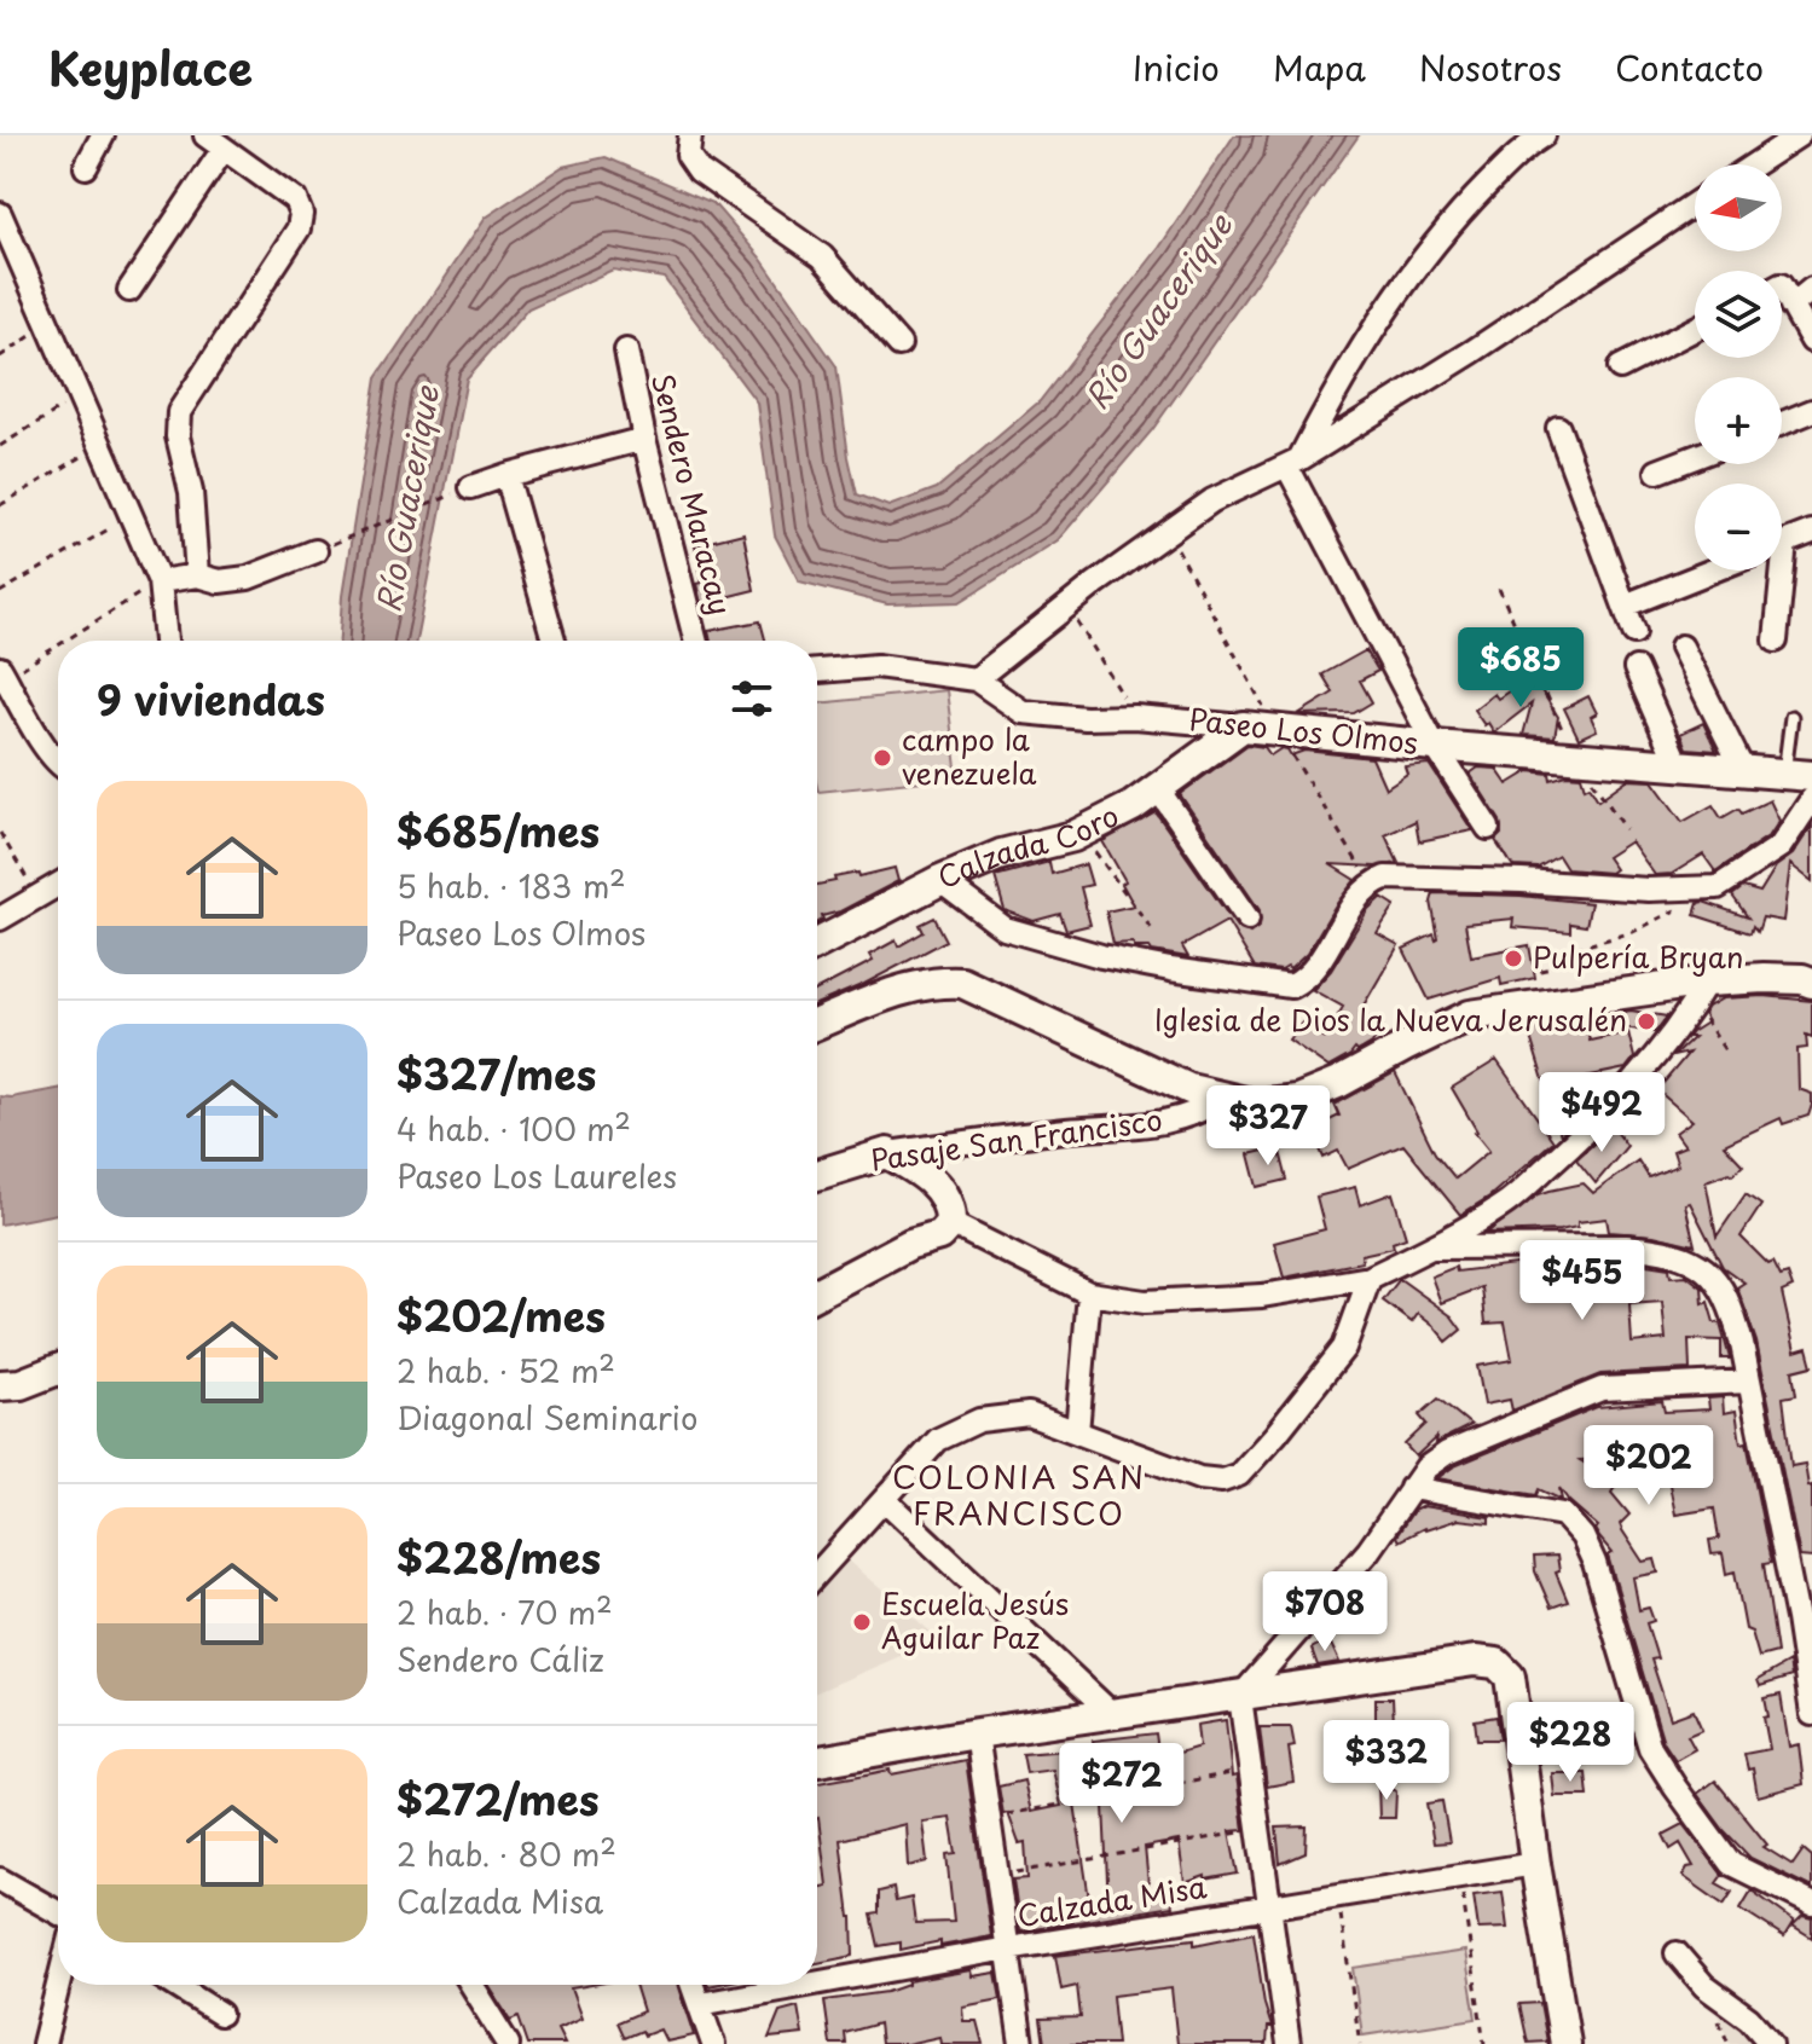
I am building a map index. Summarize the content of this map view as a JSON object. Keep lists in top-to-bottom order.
{
  "streets": {
    "street": [
      "Sendero Maracay",
      "Paseo Los Olmos",
      "Calzada Coro",
      "Pasaje San Francisco",
      "Calzada Misa"
    ]
  },
  "crossings": [
    ["Paseo Los Olmos", "Calzada Coro"]
  ],
  "districts": ["COLONIA SAN FRANCISCO"],
  "water": ["Río Guacerique"],
  "places": [
    "campo la venezuela",
    "Pulpería Bryan",
    "Iglesia de Dios la Nueva Jerusalén",
    "Escuela Jesús Aguilar Paz"
  ],
  "north": "left",
  "page": {
    "header": "Keyplace",
    "nav": [
      "Inicio",
      "Mapa",
      "Nosotros",
      "Contacto"
    ],
    "map_buttons": ["+", "−"],
    "price": [
      "$685",
      "$492",
      "$327",
      "$455",
      "$202",
      "$708",
      "$228",
      "$332",
      "$272"
    ],
    "heading": "9 viviendas",
    "list": [
      {
        "name": "$685/mes",
        "note": "5 hab. · 183 m² · Paseo Los Olmos"
      },
      {
        "name": "$327/mes",
        "note": "4 hab. · 100 m² · Paseo Los Laureles"
      },
      {
        "name": "$202/mes",
        "note": "2 hab. · 52 m² · Diagonal Seminario"
      },
      {
        "name": "$228/mes",
        "note": "2 hab. · 70 m² · Sendero Cáliz"
      },
      {
        "name": "$272/mes",
        "note": "2 hab. · 80 m² · Calzada Misa"
      }
    ]
  }
}
